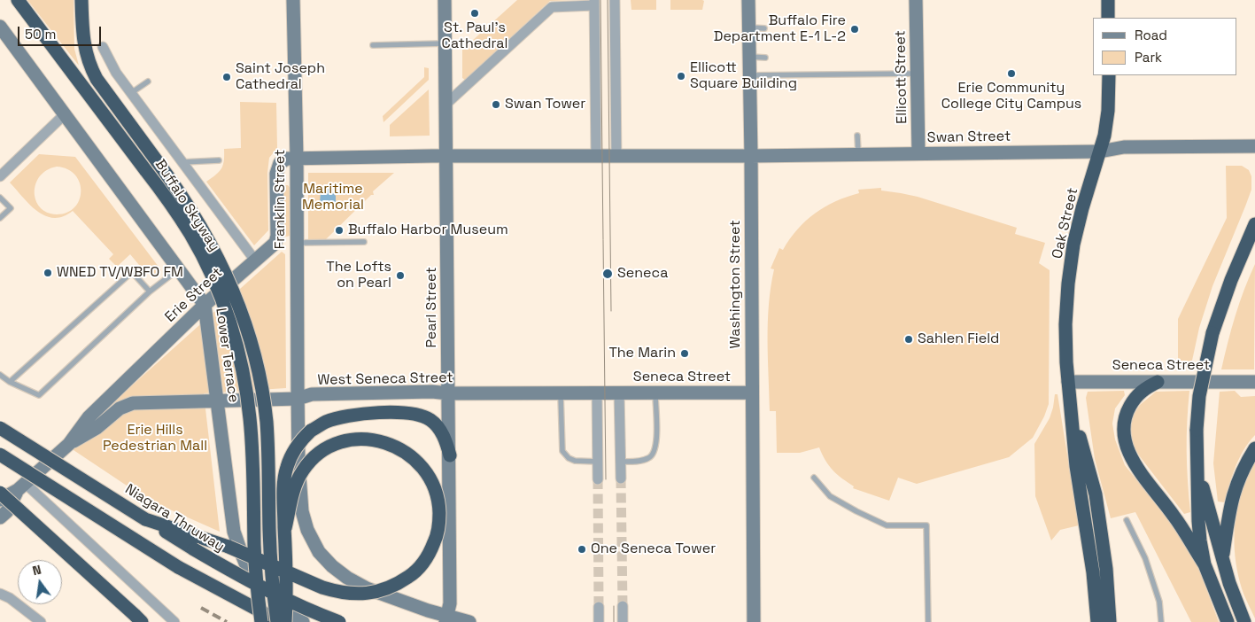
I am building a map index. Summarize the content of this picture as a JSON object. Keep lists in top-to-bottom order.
{
  "streets": {
    "highway": ["Buffalo Skyway", "Oak Street", "Niagara Thruway"],
    "street": [
      "Ellicott Street",
      "Swan Street",
      "Franklin Street",
      "Washington Street",
      "Erie Street",
      "Pearl Street",
      "Lower Terrace",
      "Seneca Street",
      "West Seneca Street"
    ]
  },
  "crossings": [
    ["Ellicott Street", "Swan Street"],
    ["Swan Street", "Franklin Street"],
    ["Swan Street", "Oak Street"],
    ["Swan Street", "Washington Street"],
    ["Swan Street", "Pearl Street"],
    ["Franklin Street", "Pearl Street"],
    ["Franklin Street", "West Seneca Street"],
    ["Oak Street", "Seneca Street"],
    ["Washington Street", "Seneca Street"],
    ["Erie Street", "Lower Terrace"],
    ["Erie Street", "West Seneca Street"],
    ["Pearl Street", "West Seneca Street"],
    ["Lower Terrace", "West Seneca Street"],
    ["Seneca Street", "West Seneca Street"]
  ],
  "parks": ["Maritime Memorial", "Erie Hills Pedestrian Mall"],
  "places": [
    "St. Paul's Cathedral",
    "Buffalo Fire Department E-1 L-2",
    "Erie Community College City Campus",
    "Ellicott Square Building",
    "Saint Joseph Cathedral",
    "Swan Tower",
    "Buffalo Harbor Museum",
    "WNED TV/WBFO FM",
    "Seneca",
    "The Lofts on Pearl",
    "Sahlen Field",
    "The Marin",
    "One Seneca Tower"
  ],
  "legend": ["Road", "Park"],
  "scale_bar": "50 m",
  "north": "top"
}
